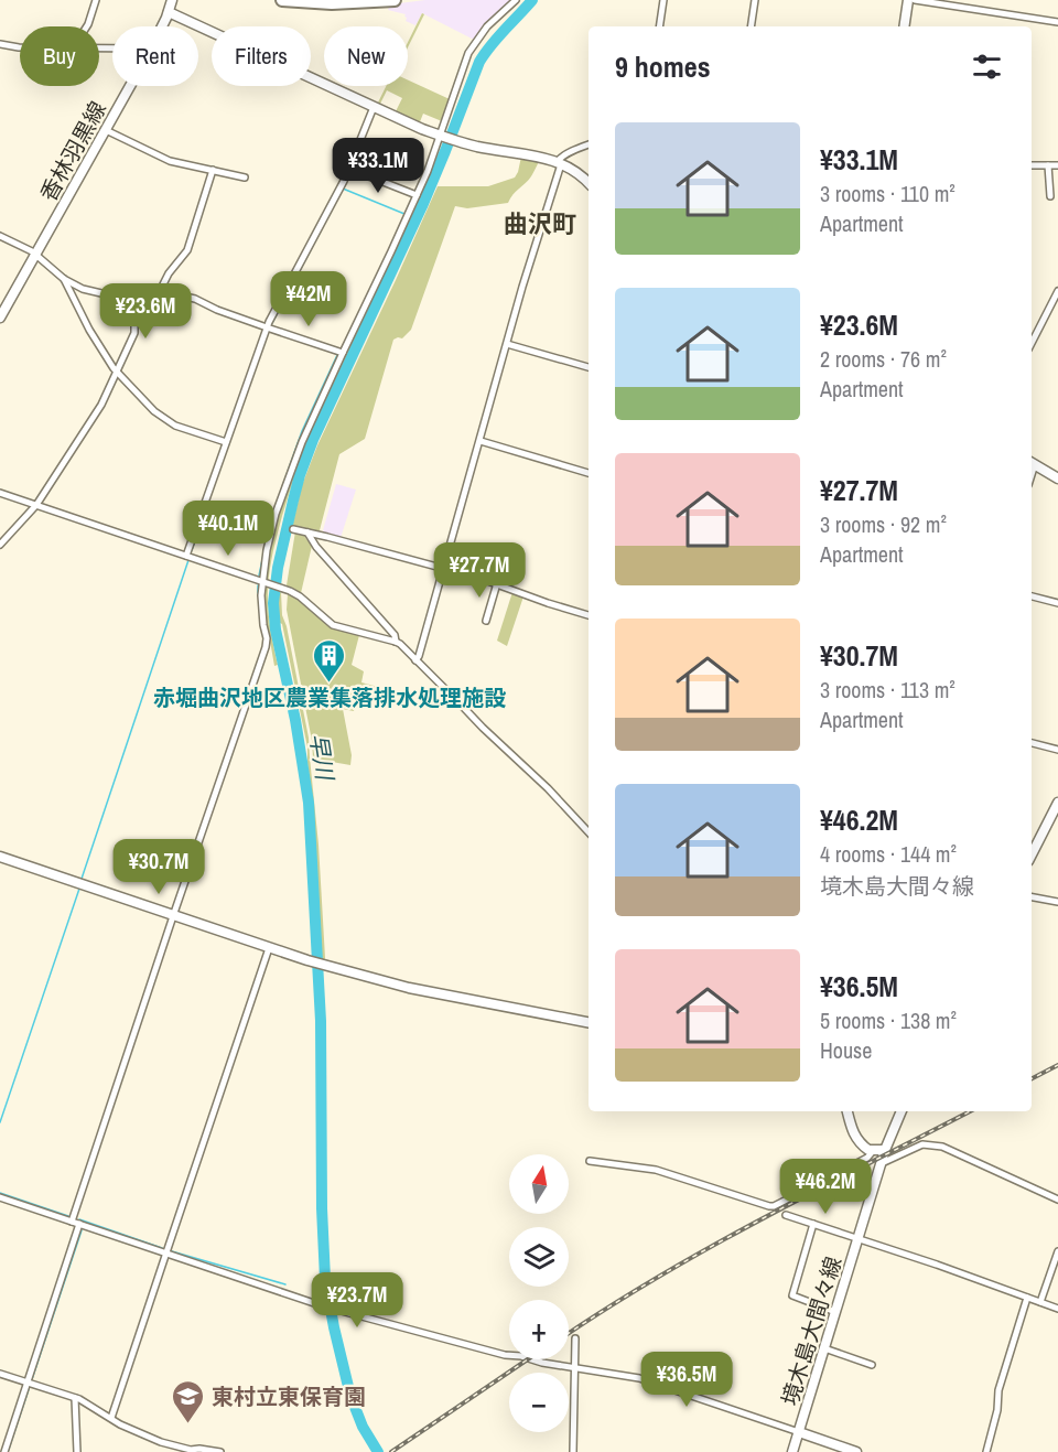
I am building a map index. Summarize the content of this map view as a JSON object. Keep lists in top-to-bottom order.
{
  "streets": {
    "street": ["香林羽黒線", "境木島大間々線"]
  },
  "districts": ["曲沢町"],
  "water": ["早川"],
  "places": {
    "building": ["赤堀曲沢地区農業集落排水処理施設"],
    "school or university": ["東村立東保育園"]
  },
  "north": "top",
  "page": {
    "chip": [
      "Buy",
      "Rent",
      "Filters",
      "New"
    ],
    "heading": "9 homes",
    "list": [
      {
        "name": "¥33.1M",
        "note": "3 rooms · 110 m² · Apartment"
      },
      {
        "name": "¥23.6M",
        "note": "2 rooms · 76 m² · Apartment"
      },
      {
        "name": "¥27.7M",
        "note": "3 rooms · 92 m² · Apartment"
      },
      {
        "name": "¥30.7M",
        "note": "3 rooms · 113 m² · Apartment"
      },
      {
        "name": "¥46.2M",
        "note": "4 rooms · 144 m² · 境木島大間々線"
      },
      {
        "name": "¥36.5M",
        "note": "5 rooms · 138 m² · House"
      }
    ],
    "price": [
      "¥33.1M",
      "¥42M",
      "¥23.6M",
      "¥40.1M",
      "¥27.7M",
      "¥30.7M",
      "¥46.2M",
      "¥23.7M",
      "¥36.5M"
    ],
    "map_buttons": ["+", "−"]
  }
}
